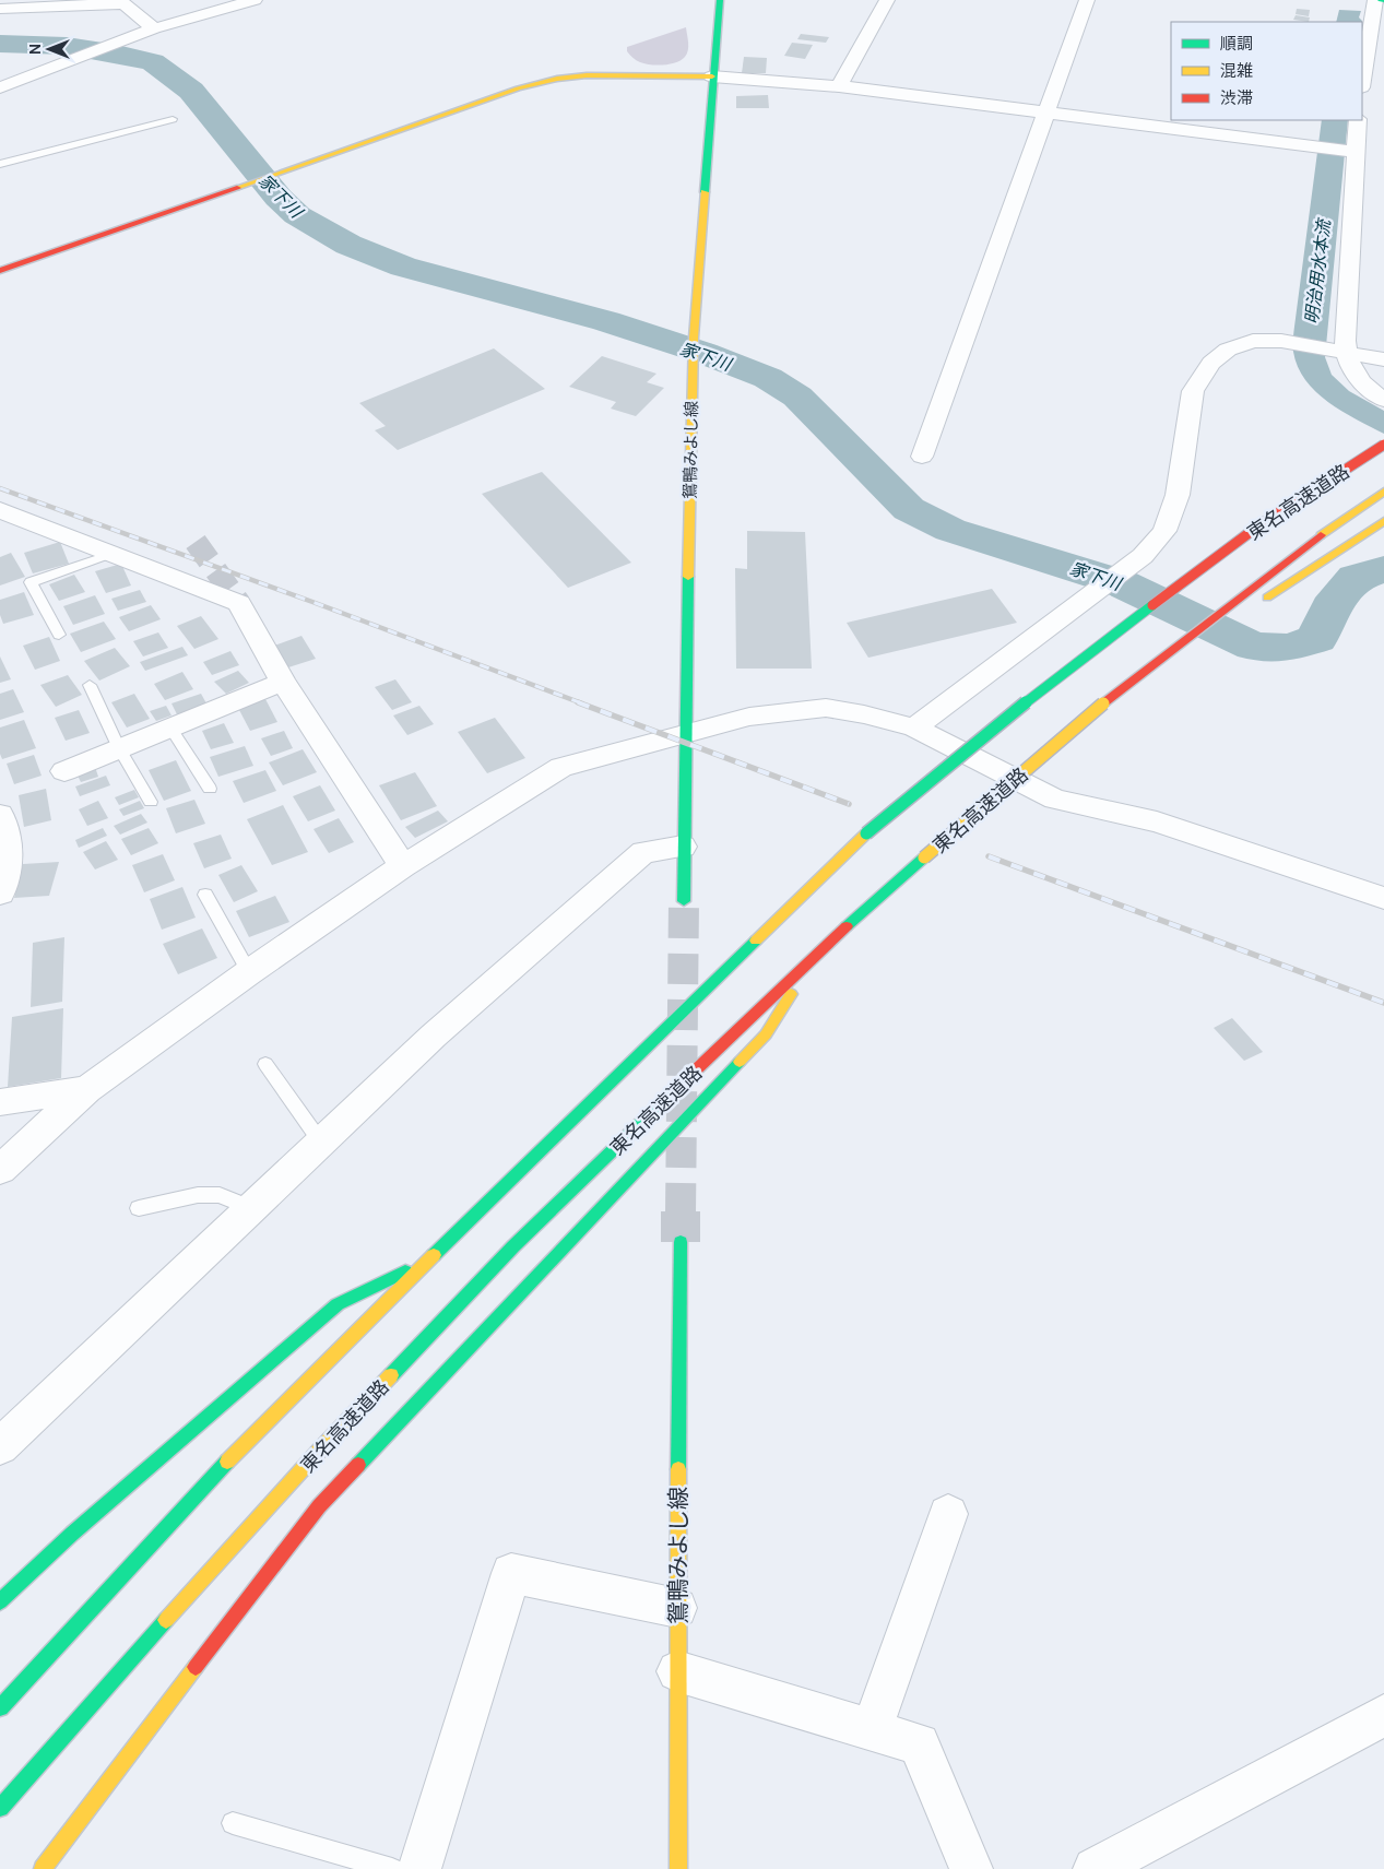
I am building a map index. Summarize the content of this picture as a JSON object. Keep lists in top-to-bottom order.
{
  "streets": {
    "main road": ["鴛鴨みよし線", "東名高速道路"]
  },
  "water": ["家下川", "明治用水本流"],
  "legend": ["順調", "混雑", "渋滞"],
  "north": "left"
}
